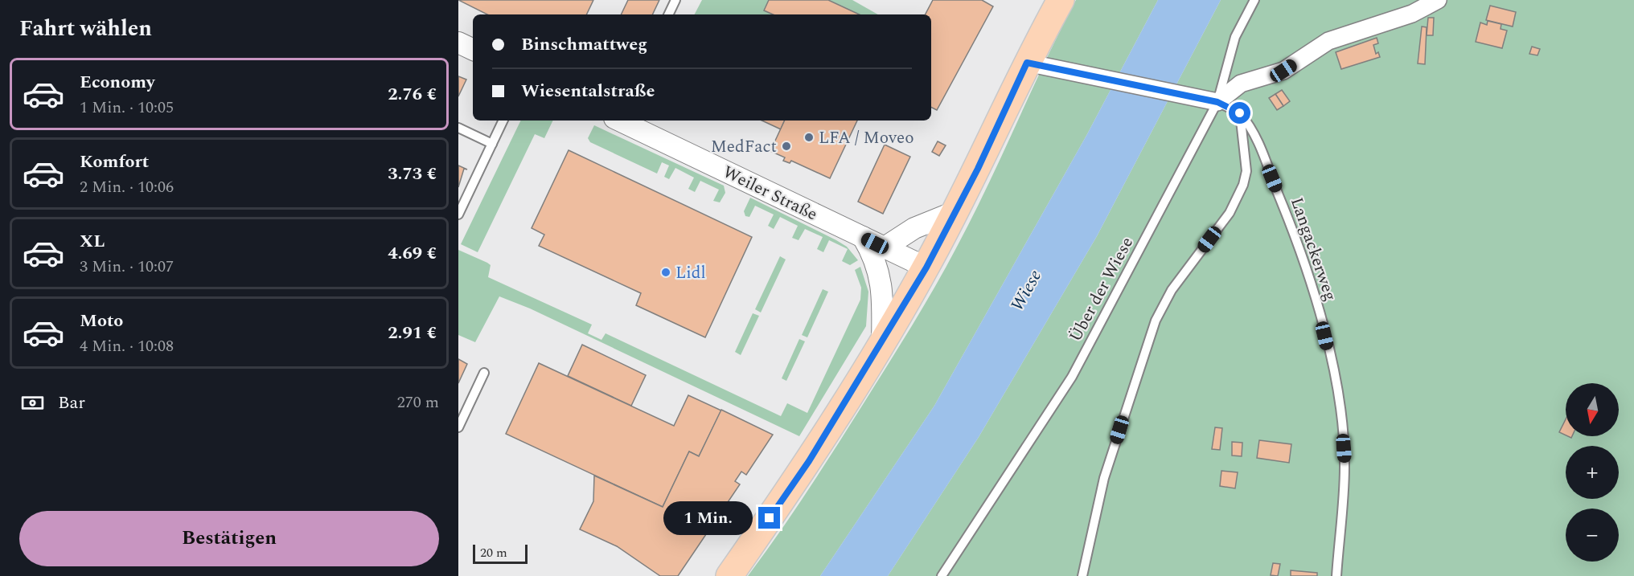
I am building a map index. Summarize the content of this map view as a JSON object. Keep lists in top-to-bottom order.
{
  "streets": {
    "street": ["Weiler Straße"],
    "lane": ["Langackerweg", "Über der Wiese"]
  },
  "water": ["Wiese"],
  "places": ["LFA / Moveo", "MedFact", "Lidl"],
  "scale_bar": "20 m",
  "north": "bottom",
  "page": {
    "heading": "Fahrt wählen",
    "banner": ["Binschmattweg", "Wiesentalstraße"],
    "list": [
      {
        "name": "Economy",
        "note": "1 Min. · 10:05",
        "value": "2.76 €"
      },
      {
        "name": "Komfort",
        "note": "2 Min. · 10:06",
        "value": "3.73 €"
      },
      {
        "name": "XL",
        "note": "3 Min. · 10:07",
        "value": "4.69 €"
      },
      {
        "name": "Moto",
        "note": "4 Min. · 10:08",
        "value": "2.91 €"
      }
    ],
    "pay": ["Bar", "270 m"],
    "map_buttons": ["+", "−"],
    "buttons": "Bestätigen",
    "bubble": "1 Min.",
    "scale": "20 m"
  }
}
